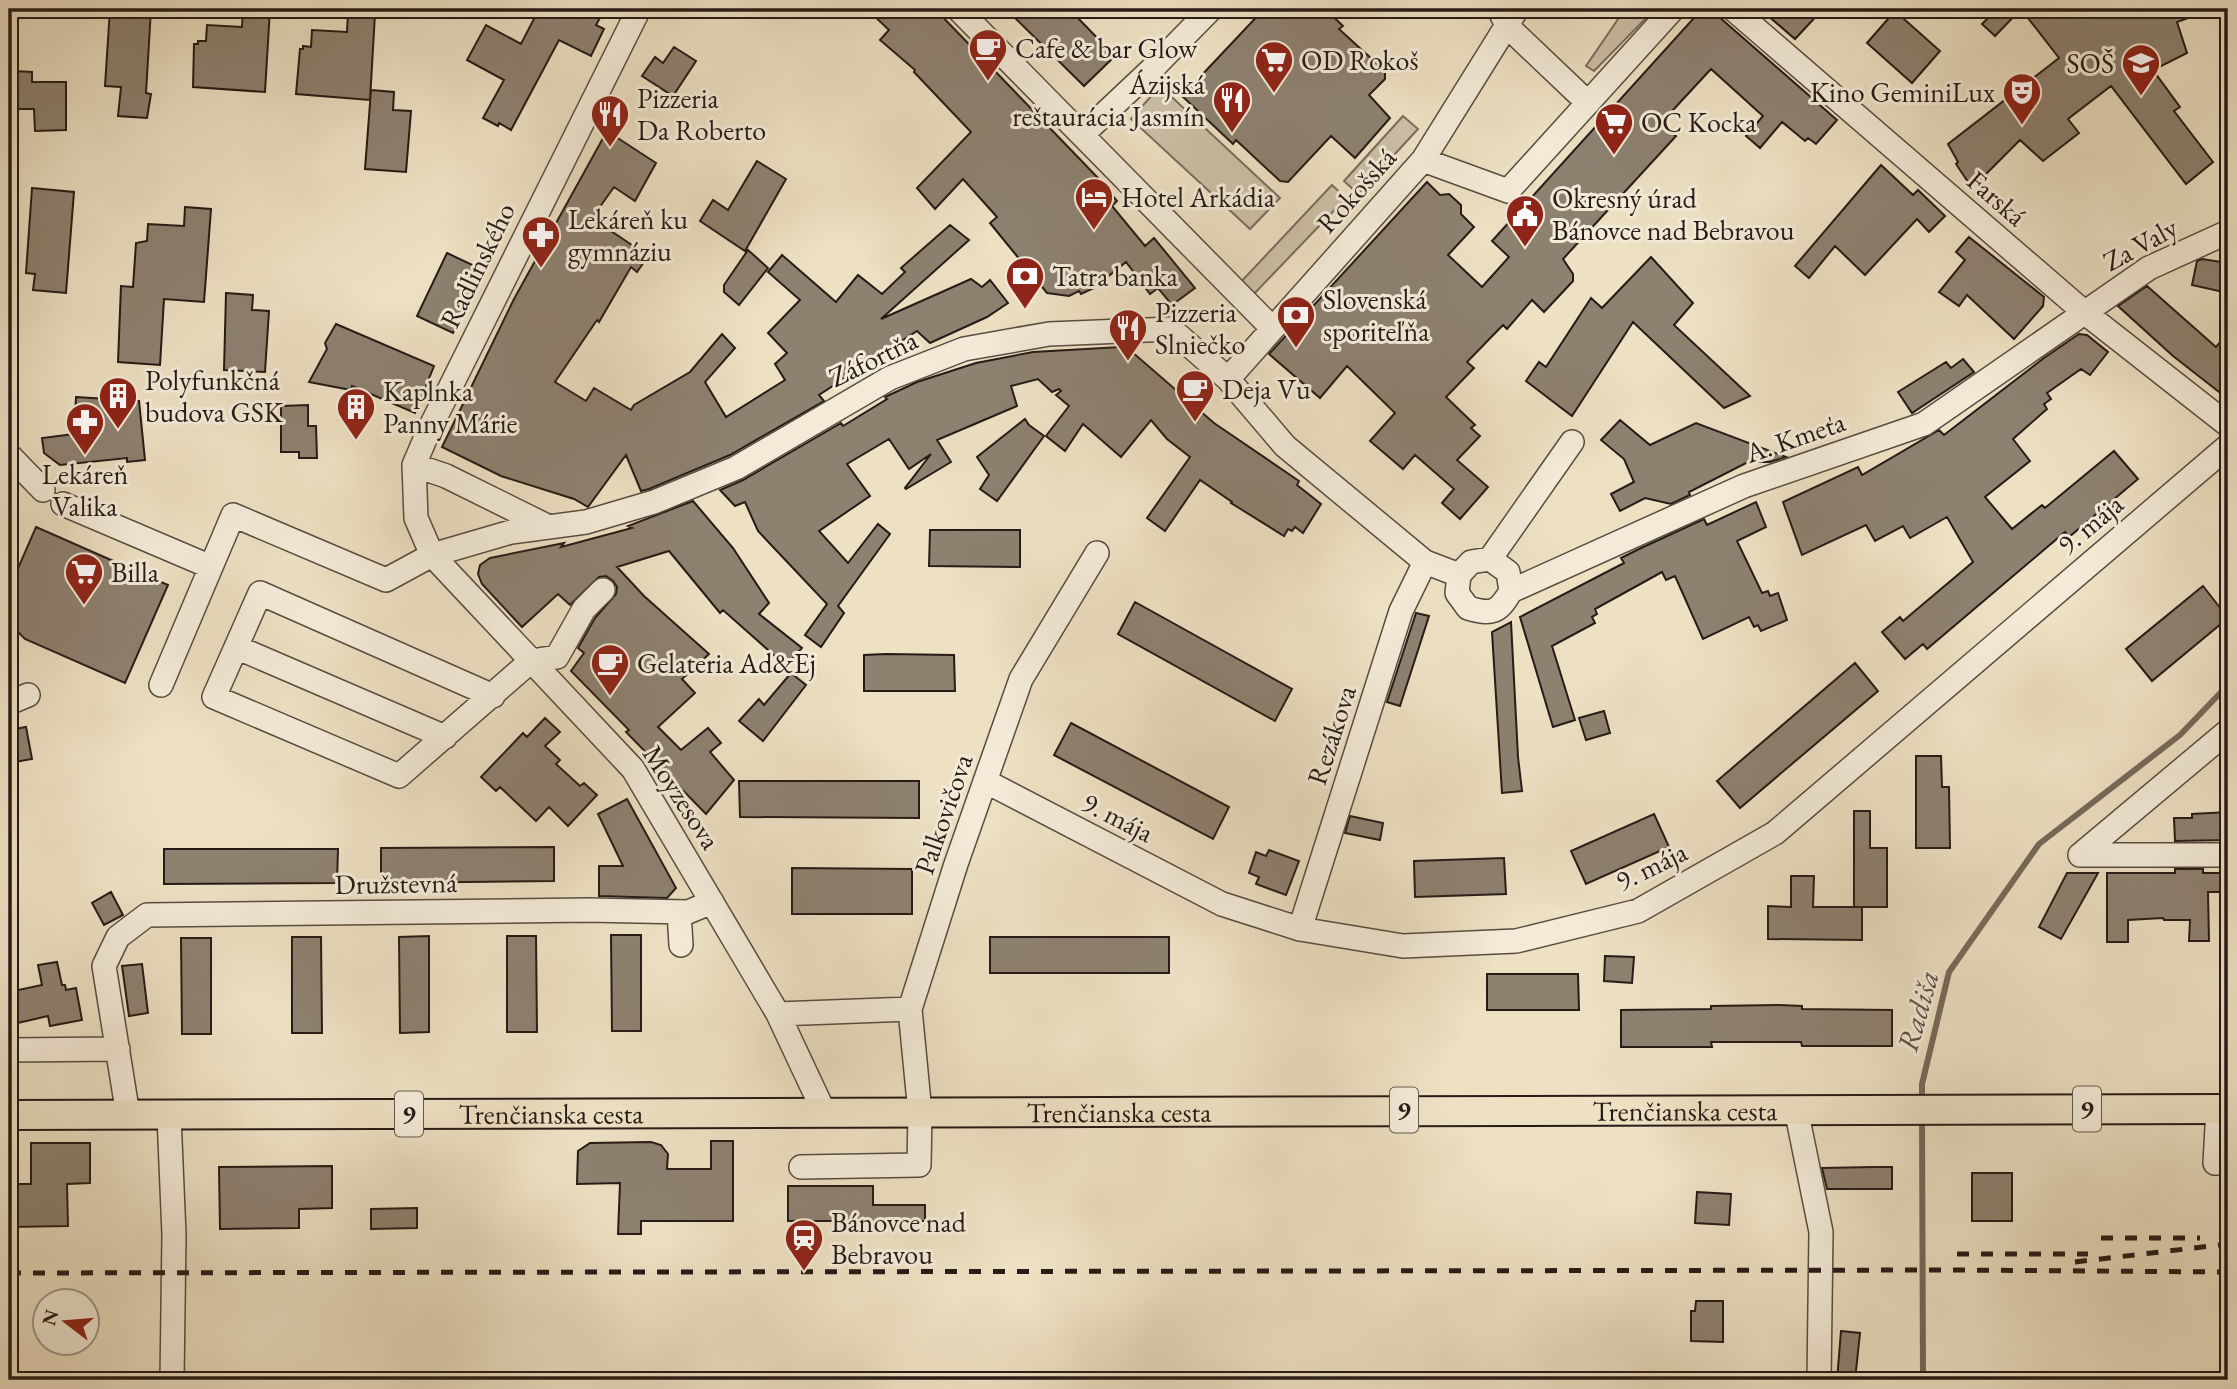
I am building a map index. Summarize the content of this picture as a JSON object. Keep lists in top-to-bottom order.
{
  "streets": {
    "main road": ["9", "Trenčianska cesta"],
    "street": [
      "Rokošská",
      "Farská",
      "Za Valy",
      "Radlinského",
      "Záfortňa",
      "A. Kmeťa",
      "9. mája",
      "Rezákova",
      "Moyzesova",
      "Palkovičova",
      "Družstevná"
    ]
  },
  "crossings": [
    ["Rokošská", "Záfortňa"],
    ["Farská", "Za Valy"],
    ["Farská", "A. Kmeťa"],
    ["Za Valy", "A. Kmeťa"],
    ["Radlinského", "Záfortňa"],
    ["Radlinského", "Moyzesova"],
    ["Záfortňa", "Moyzesova"],
    ["9. mája", "Rezákova"],
    ["9. mája", "Palkovičova"],
    ["Moyzesova", "Družstevná"],
    ["Moyzesova", "Trenčianska cesta"],
    ["Palkovičova", "Trenčianska cesta"]
  ],
  "water": ["Radiša"],
  "places": {
    "cafe": ["Cafe & bar Glow", "Deja Vu", "Gelateria Ad&Ej"],
    "supermarket": ["OD Rokoš", "OC Kocka", "Billa"],
    "school or university": ["SOŠ"],
    "theatre": ["Kino GeminiLux"],
    "restaurant": ["Ázijská reštaurácia Jasmín", "Pizzeria Da Roberto", "Pizzeria Slniečko"],
    "hotel": ["Hotel Arkádia"],
    "public building": ["Okresný úrad Bánovce nad Bebravou"],
    "pharmacy": ["Lekáreň ku gymnáziu", "Lekáreň Valika"],
    "bank": ["Tatra banka", "Slovenská sporiteľňa"],
    "building": ["Polyfunkčná budova GSK", "Kaplnka Panny Márie"],
    "station": ["Bánovce nad Bebravou"]
  },
  "north": "left"
}
